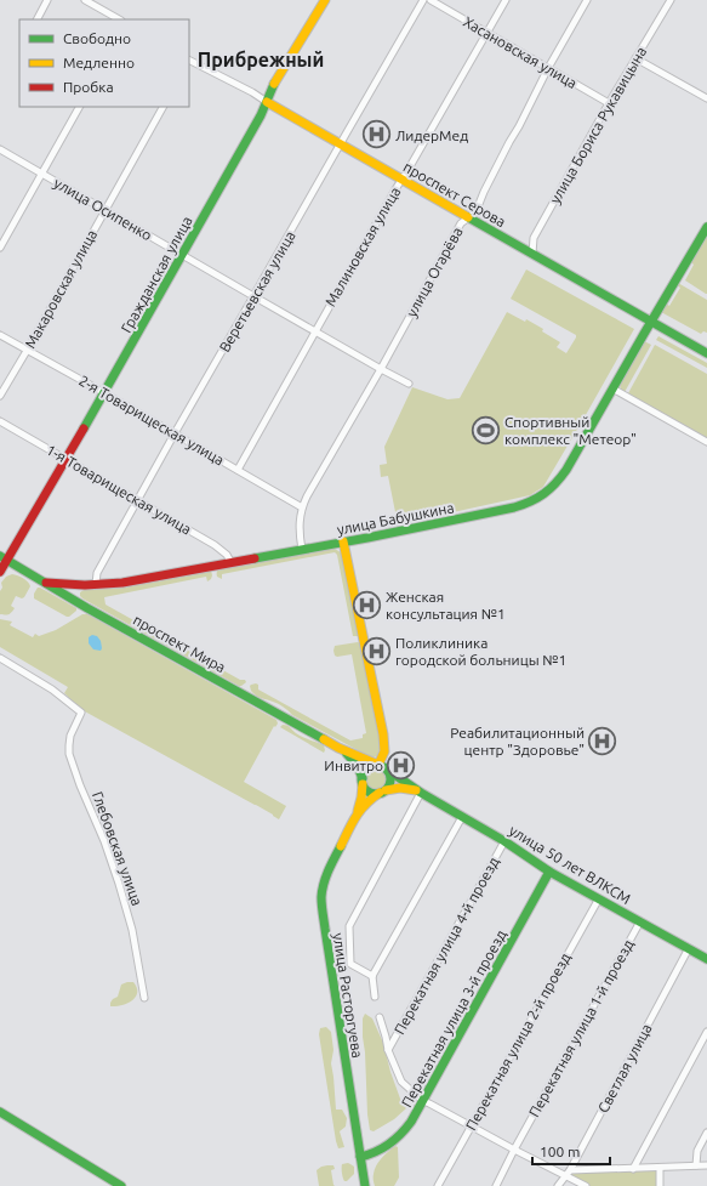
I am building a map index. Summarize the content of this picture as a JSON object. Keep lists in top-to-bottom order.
{
  "streets": {
    "main road": [
      "проспект Серова",
      "Гражданская улица",
      "улица Бабушкина",
      "проспект Мира",
      "улица 50 лет ВЛКСМ",
      "улица Расторгуева",
      "Перекатная улица 3-й проезд"
    ],
    "street": [
      "Хасановская улица",
      "улица Бориса Рукавицына",
      "улица Осипенко",
      "Малиновская улица",
      "улица Огарёва",
      "Макаровская улица",
      "Веретьевская улица",
      "2-я Товарищеская улица",
      "1-я Товарищеская улица",
      "Глебовская улица",
      "Перекатная улица 4-й проезд",
      "Перекатная улица 1-й проезд",
      "Перекатная улица 2-й проезд",
      "Светлая улица"
    ]
  },
  "crossings": [
    ["Хасановская улица", "улица Бориса Рукавицына"],
    ["Хасановская улица", "Малиновская улица"],
    ["Хасановская улица", "улица Огарёва"],
    ["улица Бориса Рукавицына", "проспект Серова"],
    ["проспект Серова", "Малиновская улица"],
    ["проспект Серова", "улица Огарёва"],
    ["проспект Серова", "Гражданская улица"],
    ["проспект Серова", "Веретьевская улица"],
    ["проспект Серова", "улица Бабушкина"],
    ["улица Осипенко", "Малиновская улица"],
    ["улица Осипенко", "улица Огарёва"],
    ["улица Осипенко", "Гражданская улица"],
    ["улица Осипенко", "Макаровская улица"],
    ["улица Осипенко", "Веретьевская улица"],
    ["Малиновская улица", "2-я Товарищеская улица"],
    ["улица Огарёва", "2-я Товарищеская улица"],
    ["улица Огарёва", "улица Бабушкина"],
    ["Гражданская улица", "2-я Товарищеская улица"],
    ["Гражданская улица", "1-я Товарищеская улица"],
    ["Гражданская улица", "проспект Мира"],
    ["Макаровская улица", "2-я Товарищеская улица"],
    ["Веретьевская улица", "2-я Товарищеская улица"],
    ["Веретьевская улица", "1-я Товарищеская улица"],
    ["Веретьевская улица", "улица Бабушкина"],
    ["1-я Товарищеская улица", "улица Бабушкина"],
    ["улица Бабушкина", "проспект Мира"],
    ["проспект Мира", "улица 50 лет ВЛКСМ"],
    ["проспект Мира", "улица Расторгуева"],
    ["улица 50 лет ВЛКСМ", "Перекатная улица 4-й проезд"],
    ["улица 50 лет ВЛКСМ", "улица Расторгуева"],
    ["улица 50 лет ВЛКСМ", "Перекатная улица 3-й проезд"],
    ["улица 50 лет ВЛКСМ", "Перекатная улица 1-й проезд"],
    ["улица 50 лет ВЛКСМ", "Перекатная улица 2-й проезд"],
    ["улица 50 лет ВЛКСМ", "Светлая улица"],
    ["улица Расторгуева", "Перекатная улица 3-й проезд"]
  ],
  "districts": ["Прибрежный"],
  "places": {
    "hospital": [
      "ЛидерМед",
      "Женская консультация №1",
      "Поликлиника городской больницы №1",
      "Реабилитационный центр \"Здоровье\"",
      "Инвитро"
    ],
    "sports": ["Спортивный комплекс \"Метеор\""]
  },
  "legend": ["Свободно", "Медленно", "Пробка"],
  "scale_bar": "100 m"
}
